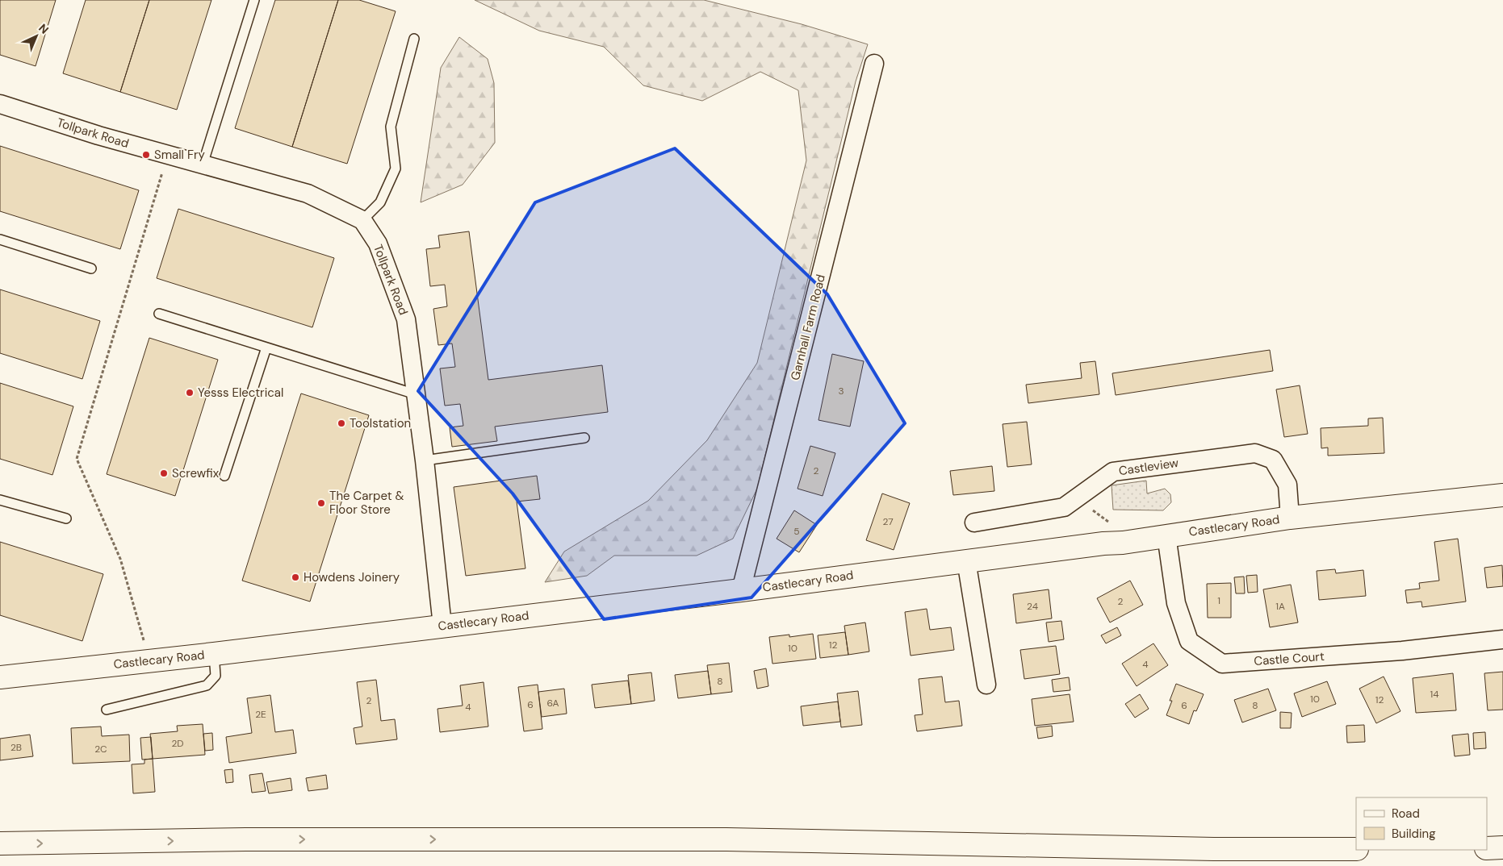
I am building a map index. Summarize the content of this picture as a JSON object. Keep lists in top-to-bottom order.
{
  "streets": {
    "main road": ["Castlecary Road"],
    "street": [
      "Tollpark Road",
      "Garnhall Farm Road",
      "Castleview",
      "Castle Court"
    ]
  },
  "crossings": [
    ["Tollpark Road", "Castlecary Road"],
    ["Garnhall Farm Road", "Castlecary Road"],
    ["Castleview", "Castlecary Road"],
    ["Castlecary Road", "Castle Court"]
  ],
  "places": [
    "Small Fry",
    "Yesss Electrical",
    "Toolstation",
    "Screwfix",
    "The Carpet & Floor Store",
    "Howdens Joinery"
  ],
  "house_numbers": [
    "3",
    "2",
    "27",
    "5",
    "1",
    "2",
    "24",
    "1A",
    "12",
    "10",
    "4",
    "8",
    "14",
    "10",
    "12",
    "2",
    "6A",
    "6",
    "6",
    "8",
    "4",
    "2E",
    "2D",
    "2B",
    "2C"
  ],
  "legend": ["Road", "Building"],
  "north": "top right"
}
